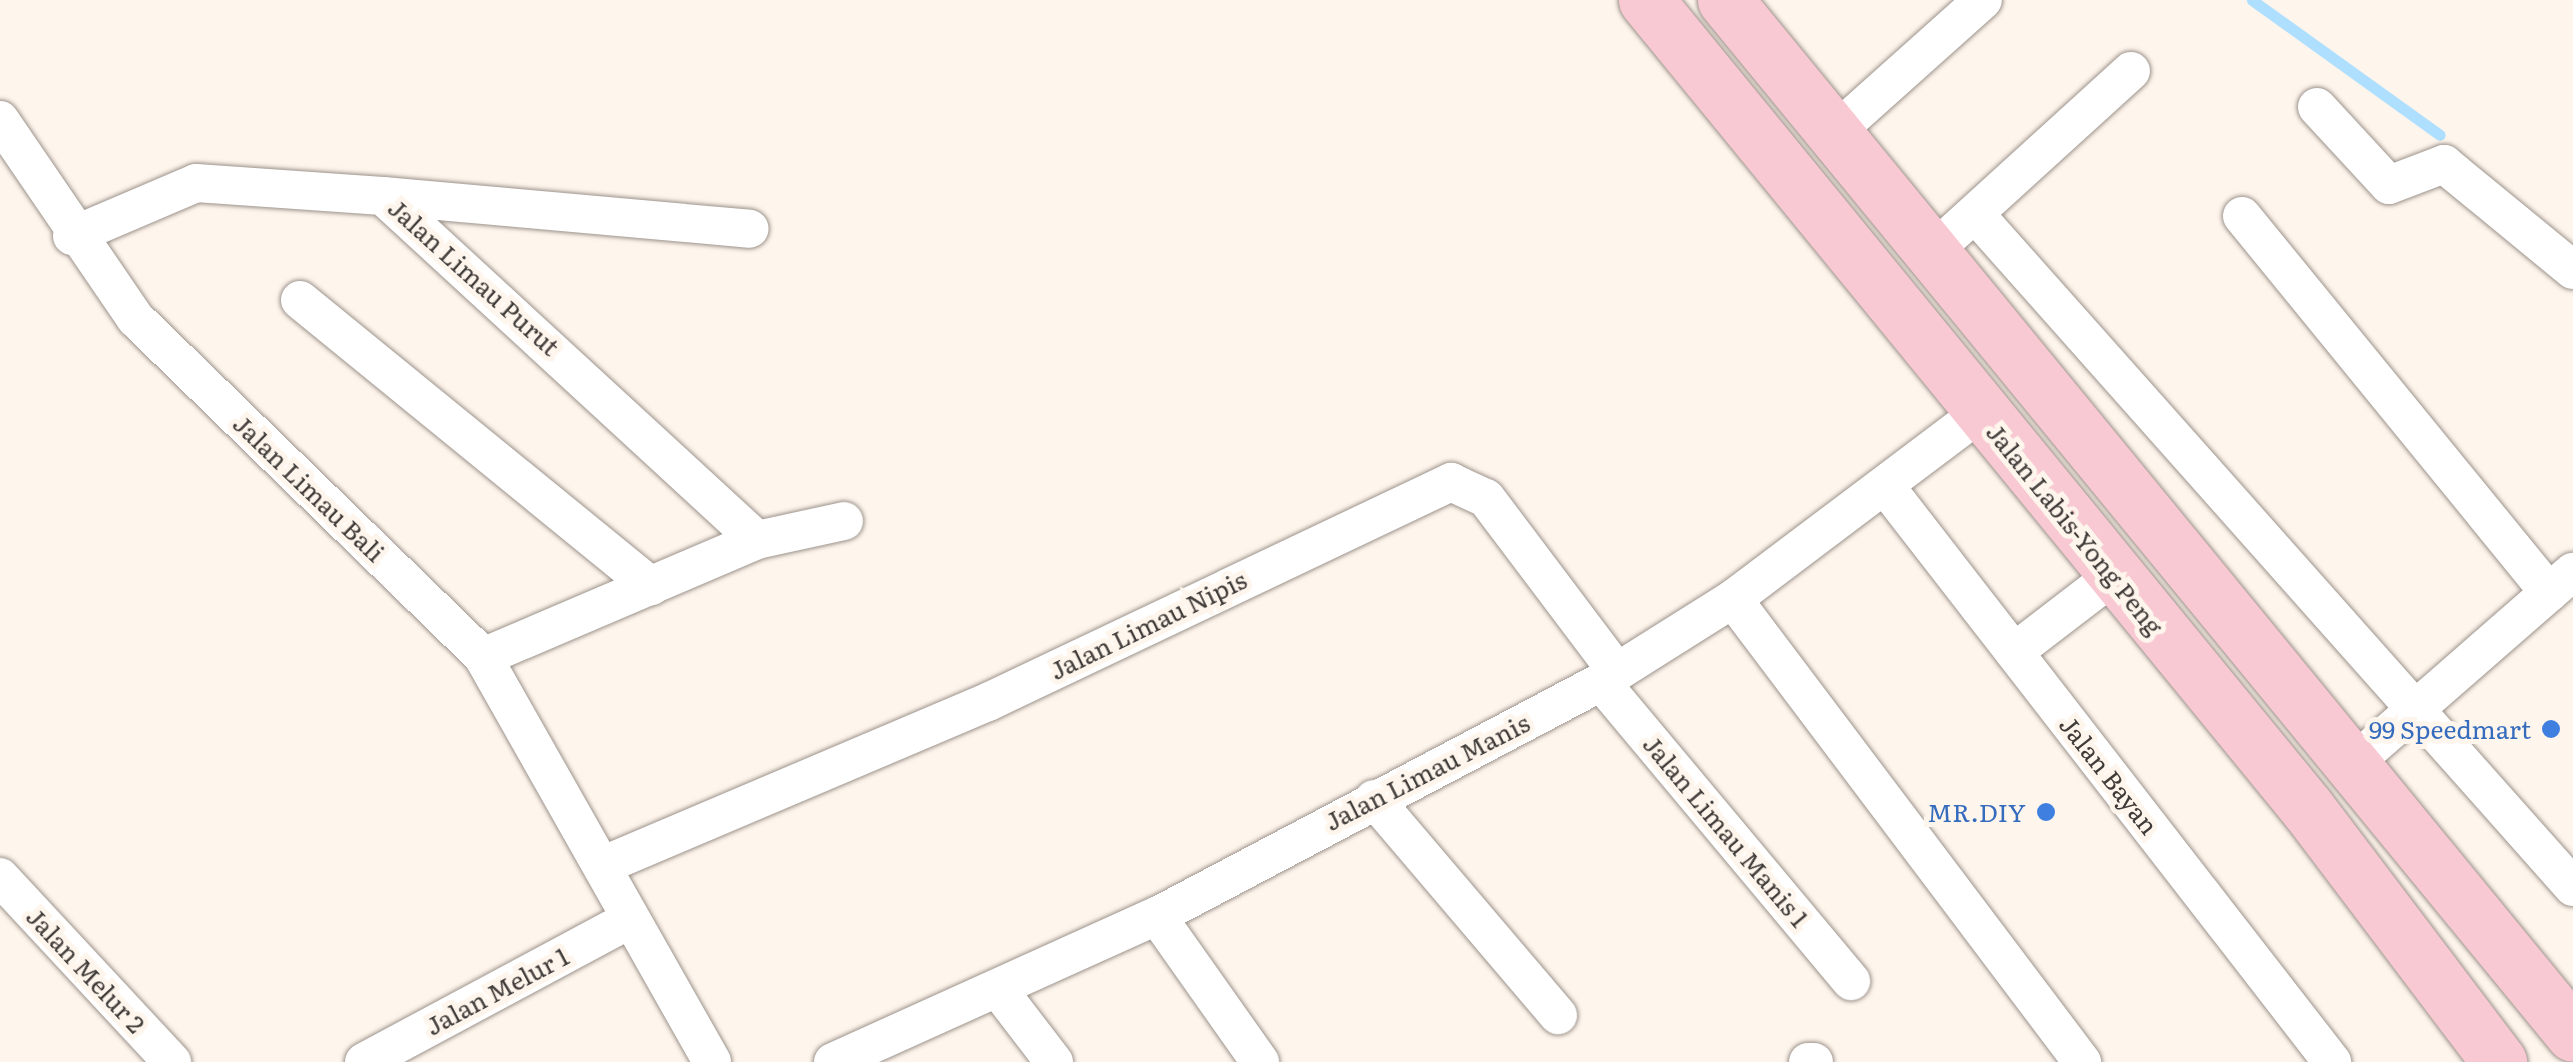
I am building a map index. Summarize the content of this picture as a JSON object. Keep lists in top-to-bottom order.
{
  "streets": {
    "highway": ["Jalan Labis-Yong Peng"],
    "street": [
      "Jalan Limau Purut",
      "Jalan Limau Bali",
      "Jalan Limau Nipis",
      "Jalan Limau Manis",
      "Jalan Bayan",
      "Jalan Limau Manis 1",
      "Jalan Melur 2",
      "Jalan Melur 1"
    ]
  },
  "crossings": [
    ["Jalan Limau Purut", "Jalan Limau Bali"],
    ["Jalan Limau Bali", "Jalan Limau Nipis"],
    ["Jalan Limau Bali", "Jalan Melur 1"],
    ["Jalan Labis-Yong Peng", "Jalan Limau Manis"],
    ["Jalan Limau Nipis", "Jalan Limau Manis"],
    ["Jalan Limau Nipis", "Jalan Limau Manis 1"],
    ["Jalan Limau Manis", "Jalan Bayan"],
    ["Jalan Limau Manis", "Jalan Limau Manis 1"]
  ],
  "places": ["99 Speedmart", "MR.DIY"]
}
